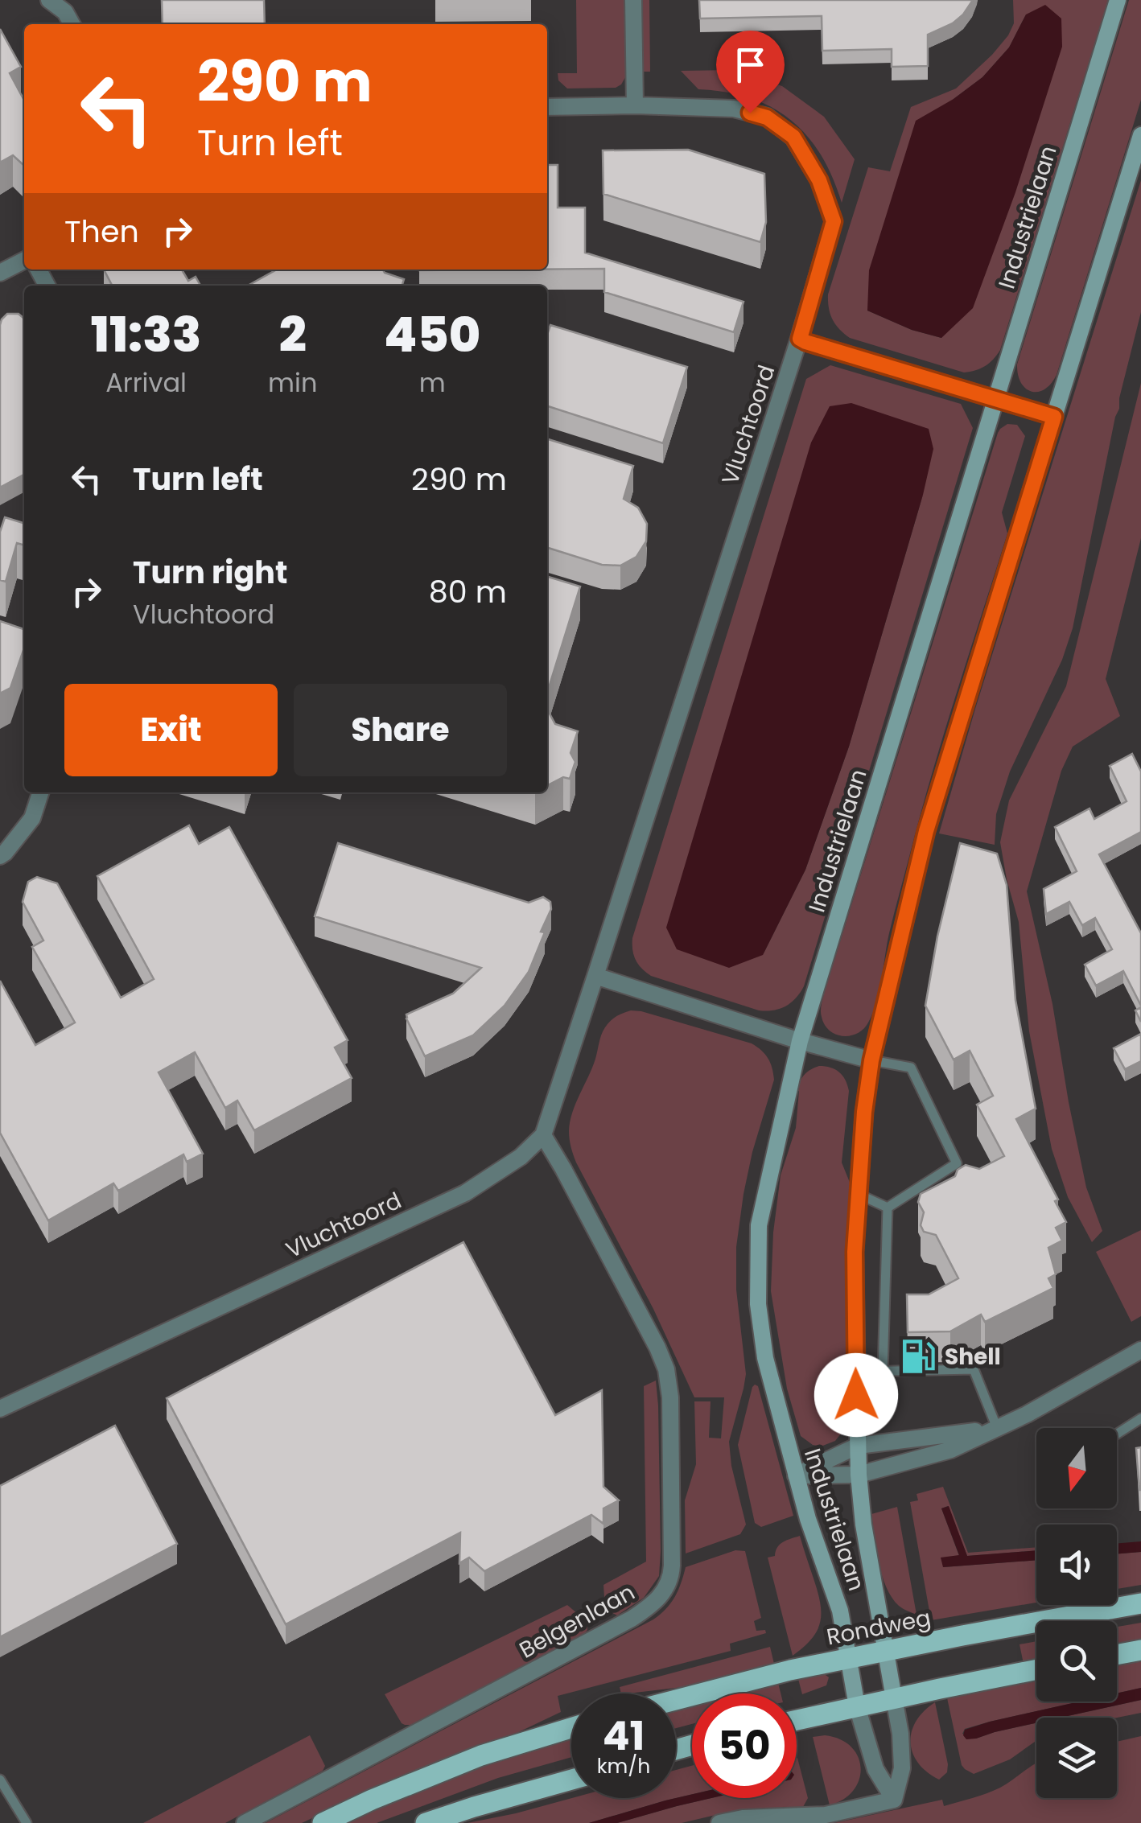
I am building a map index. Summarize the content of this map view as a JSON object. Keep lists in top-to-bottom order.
{
  "streets": {
    "main road": ["Industrielaan", "Rondweg"],
    "street": ["Vluchtoord", "Belgenlaan"]
  },
  "crossings": [
    ["Industrielaan", "Rondweg"],
    ["Vluchtoord", "Belgenlaan"]
  ],
  "places": {
    "fuel station": ["Shell"]
  },
  "north": "bottom",
  "page": {
    "turn": ["290 m", "Turn left"],
    "then": "Then",
    "eta": [
      "11:33",
      "Arrival",
      "2",
      "min",
      "450",
      "m"
    ],
    "list": [
      {
        "name": "Turn left",
        "value": "290 m"
      },
      {
        "name": "Turn right",
        "note": "Vluchtoord",
        "value": "80 m"
      }
    ],
    "buttons": ["Exit", "Share"],
    "speed": "41 km/h",
    "limit": "50"
  }
}
